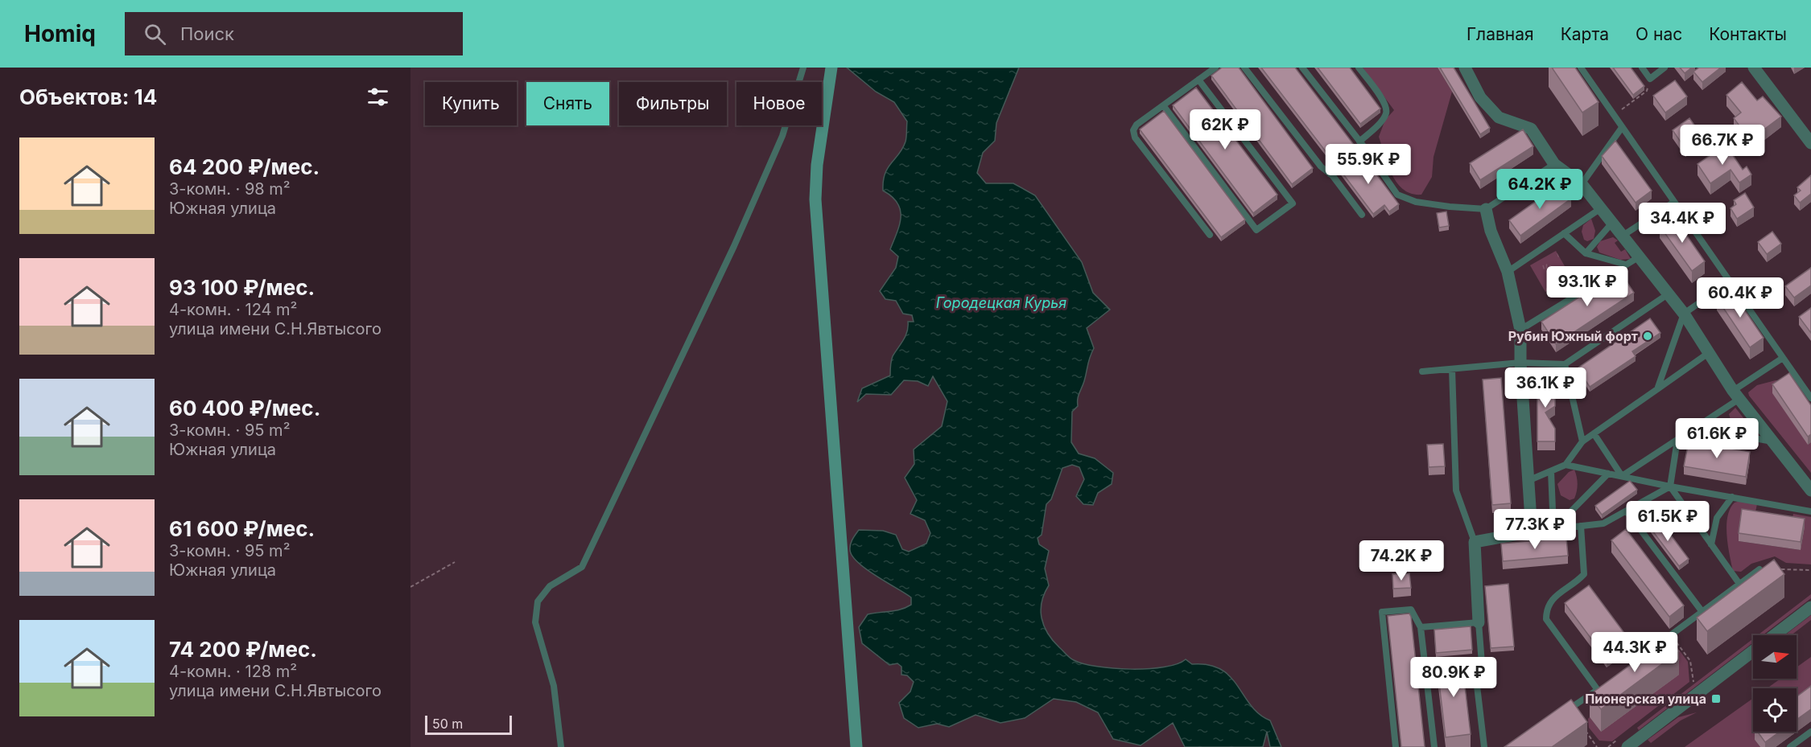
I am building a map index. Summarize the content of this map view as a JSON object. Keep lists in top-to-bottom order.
{
  "water": ["Городецкая Курья"],
  "places": {
    "other": ["Рубин Южный форт"],
    "transit": ["Пионерская улица"]
  },
  "scale_bar": "50 m",
  "north": "right",
  "page": {
    "header": "Homiq",
    "search": "Поиск",
    "nav": [
      "Главная",
      "Карта",
      "О нас",
      "Контакты"
    ],
    "heading": "Объектов: 14",
    "chip": [
      "Купить",
      "Снять",
      "Фильтры",
      "Новое"
    ],
    "price": [
      "62K ₽",
      "66.7K ₽",
      "55.9K ₽",
      "64.2K ₽",
      "34.4K ₽",
      "93.1K ₽",
      "60.4K ₽",
      "36.1K ₽",
      "61.6K ₽",
      "61.5K ₽",
      "77.3K ₽",
      "74.2K ₽",
      "44.3K ₽",
      "80.9K ₽"
    ],
    "list": [
      {
        "name": "64 200 ₽/мес.",
        "note": "3-комн. · 98 m² · Южная улица"
      },
      {
        "name": "93 100 ₽/мес.",
        "note": "4-комн. · 124 m² · улица имени С.Н.Явтысого"
      },
      {
        "name": "60 400 ₽/мес.",
        "note": "3-комн. · 95 m² · Южная улица"
      },
      {
        "name": "61 600 ₽/мес.",
        "note": "3-комн. · 95 m² · Южная улица"
      },
      {
        "name": "74 200 ₽/мес.",
        "note": "4-комн. · 128 m² · улица имени С.Н.Явтысого"
      }
    ],
    "scale": "50 m"
  }
}
